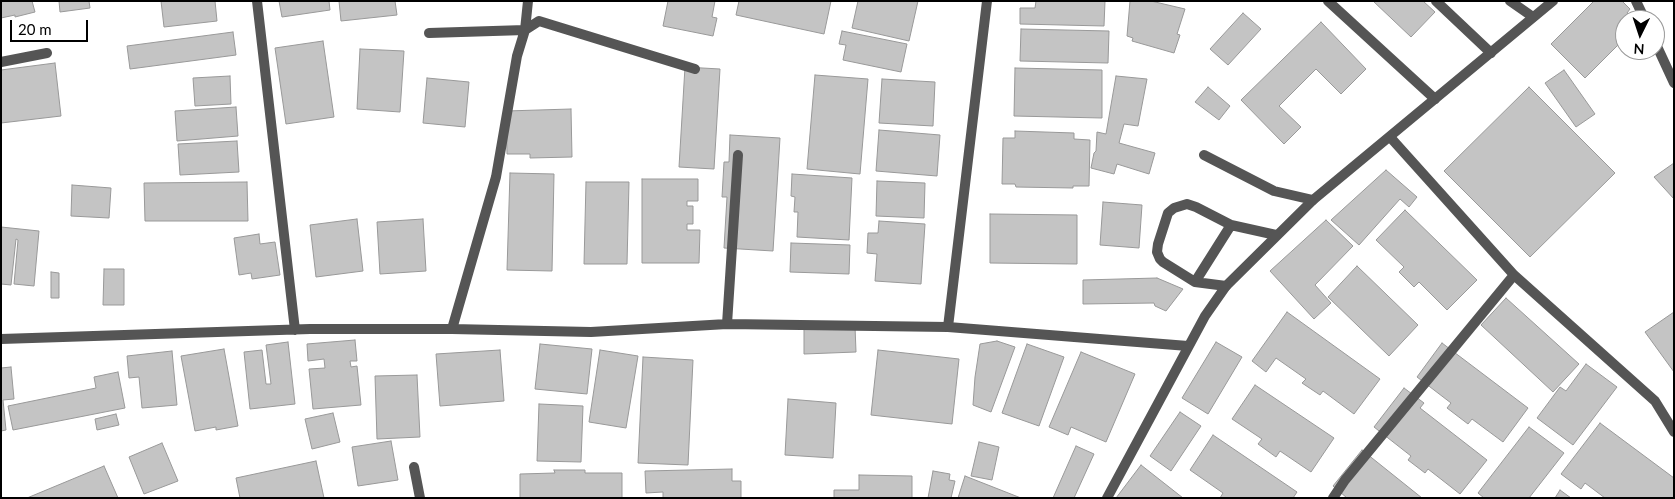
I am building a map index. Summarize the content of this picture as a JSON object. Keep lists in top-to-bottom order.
{
  "scale_bar": "20 m",
  "north": "bottom"
}
